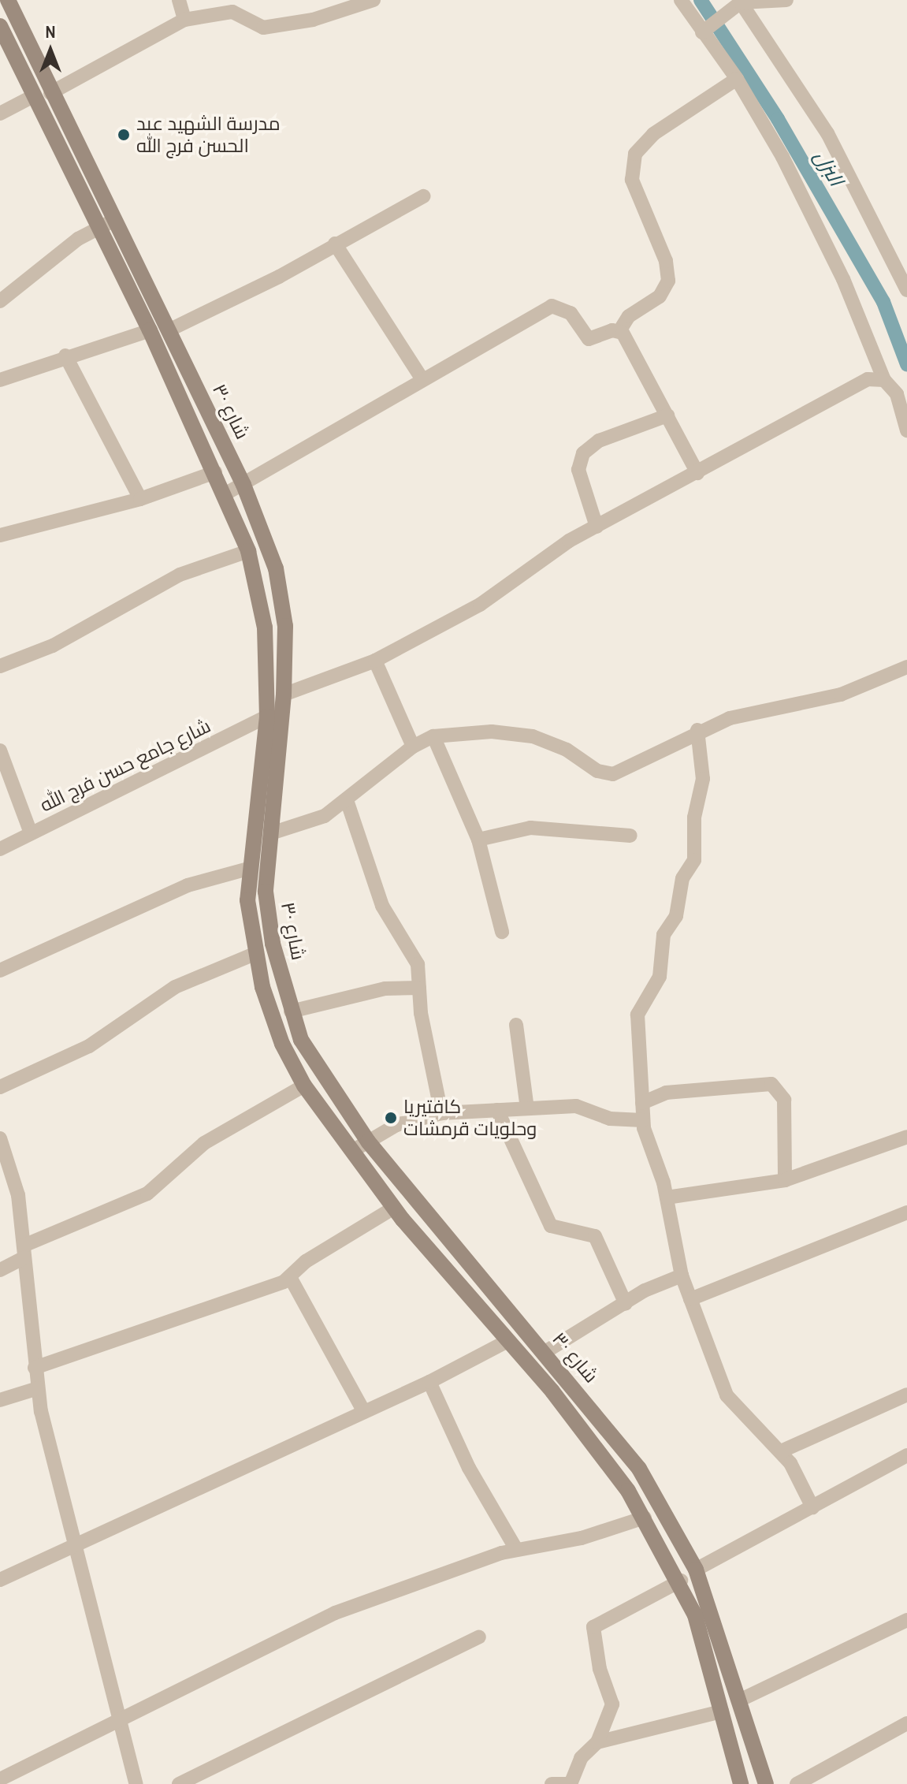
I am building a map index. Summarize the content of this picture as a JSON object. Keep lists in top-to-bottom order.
{
  "streets": {
    "street": ["شارع ٣٠", "شارع جامع حسن فرج الله"]
  },
  "crossings": [
    ["شارع ٣٠", "شارع جامع حسن فرج الله"]
  ],
  "water": ["البزل"],
  "places": ["مدرسة الشهيد عبد الحسن فرج الله", "كافتيريا وحلويات قرمشات"],
  "north": "top"
}
